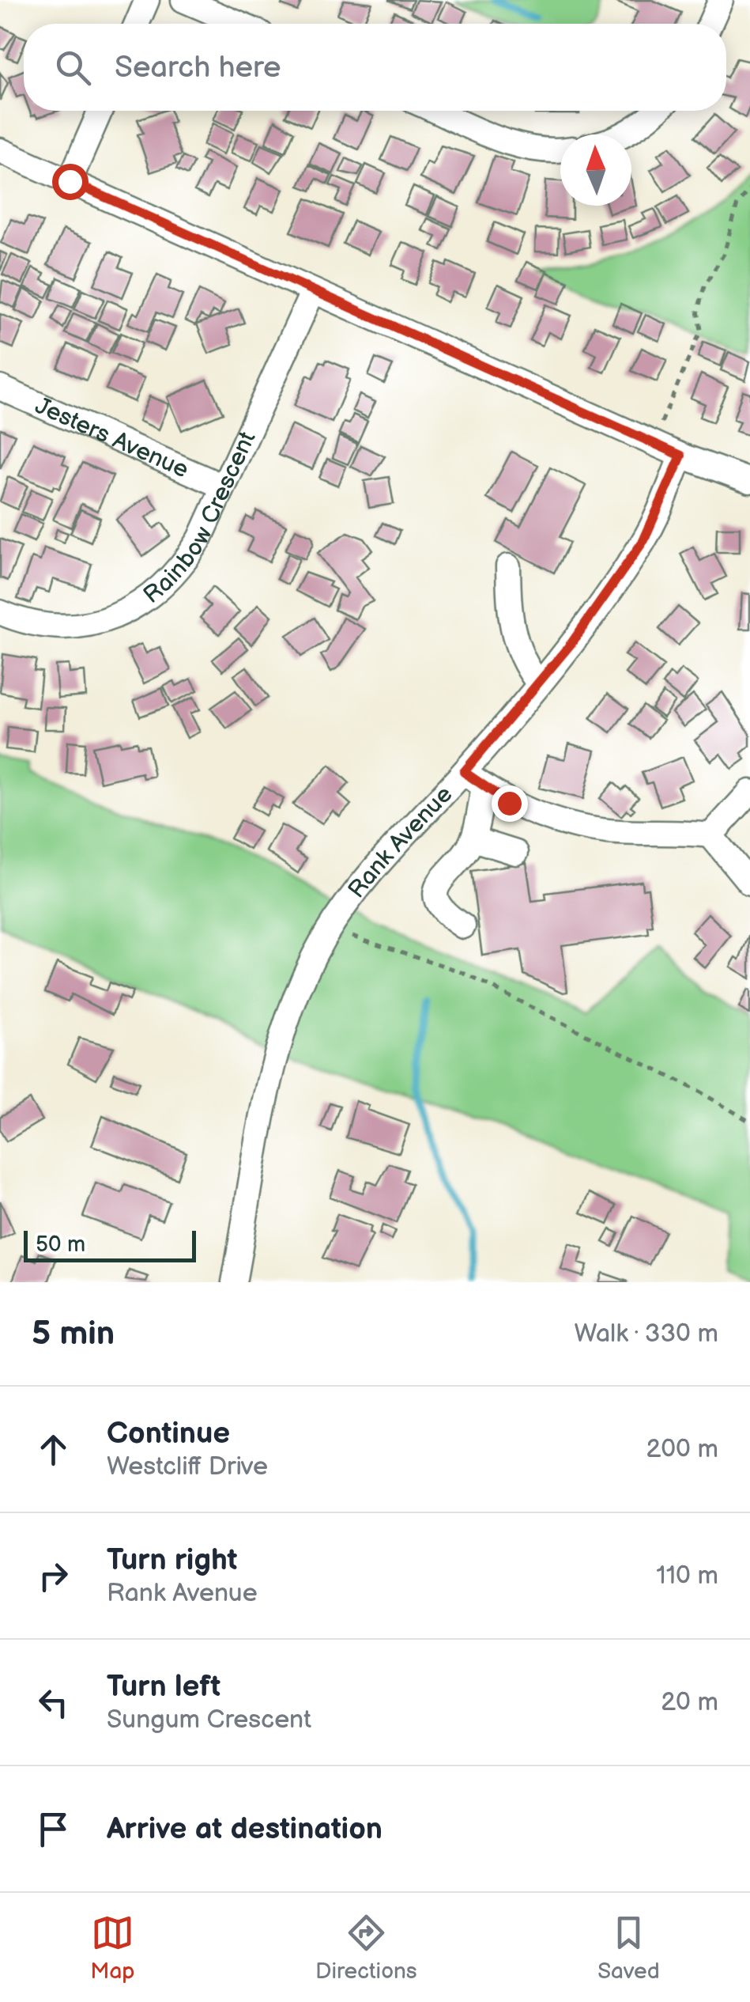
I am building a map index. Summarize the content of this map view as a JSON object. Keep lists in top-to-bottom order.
{
  "streets": {
    "street": ["Jesters Avenue", "Rainbow Crescent", "Rank Avenue"]
  },
  "crossings": [
    ["Jesters Avenue", "Rainbow Crescent"]
  ],
  "scale_bar": "50 m",
  "north": "top",
  "page": {
    "search": "Search here",
    "scale": "50 m",
    "heading": ["5 min", "Walk · 330 m"],
    "list": [
      ["Continue", "Westcliff Drive", "200 m"],
      ["Turn right", "Rank Avenue", "110 m"],
      ["Turn left", "Sungum Crescent", "20 m"],
      "Arrive at destination"
    ],
    "nav": ["Map", "Directions", "Saved"]
  }
}
